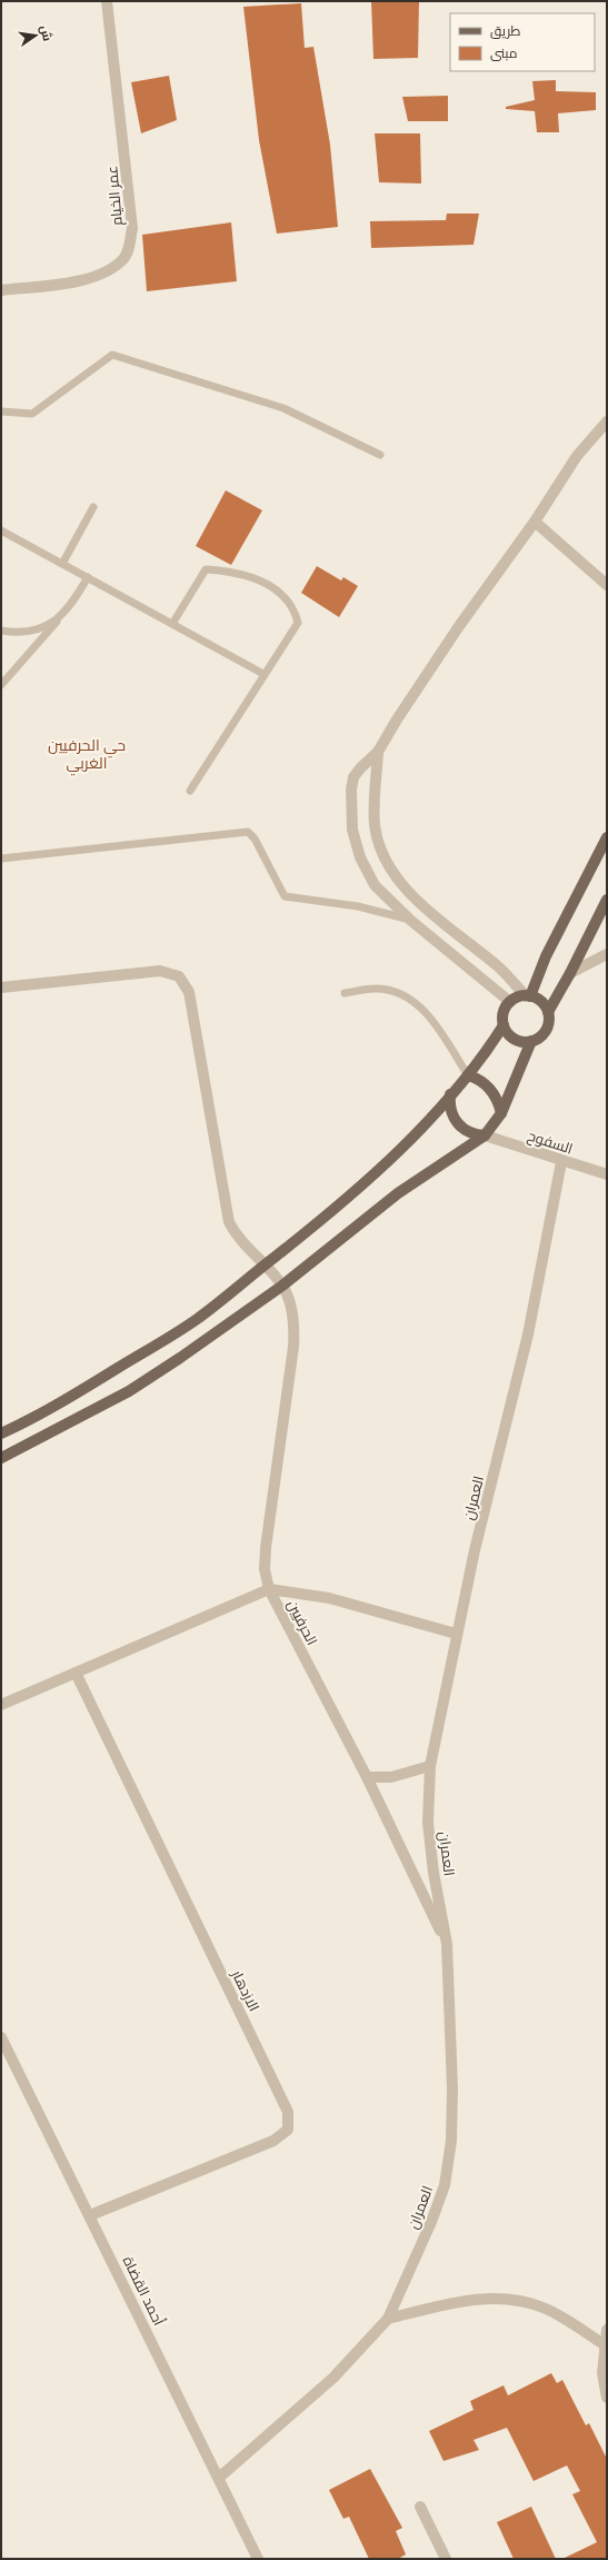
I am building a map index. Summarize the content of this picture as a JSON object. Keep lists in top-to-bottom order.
{
  "streets": {
    "street": [
      "عمر الخيام",
      "السفوح",
      "العمران",
      "الحرفيين",
      "الازدهار",
      "أحمد القضاة"
    ]
  },
  "crossings": [
    ["السفوح", "العمران"],
    ["العمران", "الحرفيين"],
    ["العمران", "أحمد القضاة"],
    ["الازدهار", "أحمد القضاة"]
  ],
  "districts": ["حي الحرفيين الغربي"],
  "legend": ["طريق", "مبنى"],
  "north": "right"
}
